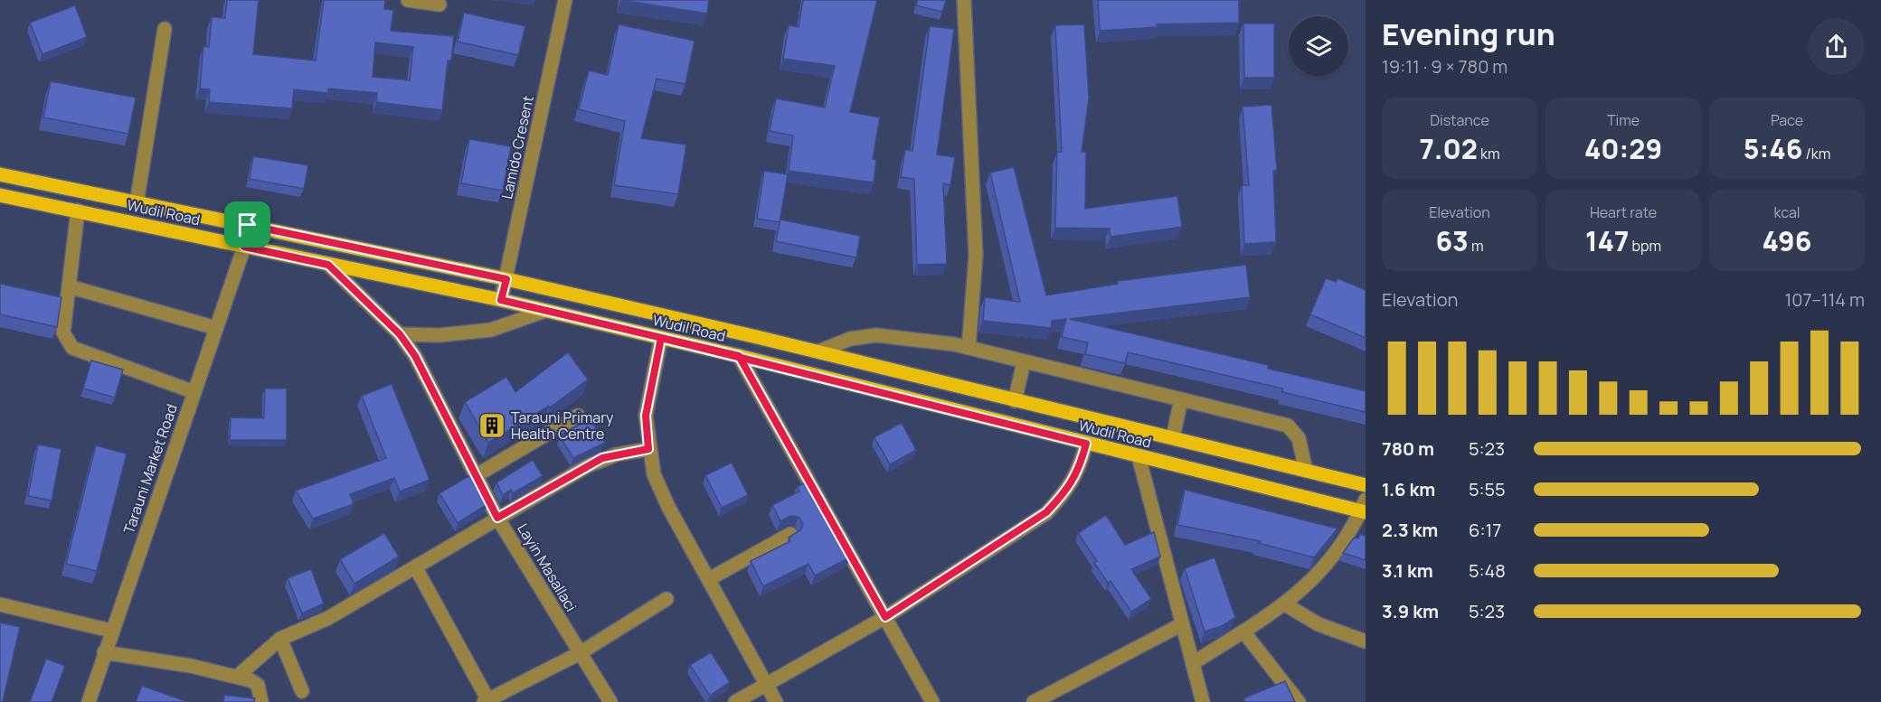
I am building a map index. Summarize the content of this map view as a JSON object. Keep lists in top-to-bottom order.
{
  "streets": {
    "main road": ["Wudil Road"],
    "street": ["Lamido Cresent", "Tarauni Market Road", "Layin Masallaci"]
  },
  "crossings": [
    ["Lamido Cresent", "Wudil Road"],
    ["Wudil Road", "Tarauni Market Road"],
    ["Wudil Road", "Layin Masallaci"]
  ],
  "places": {
    "building": ["Tarauni Primary Health Centre"]
  },
  "page": {
    "heading": ["Evening run", "19:11 · 9 × 780 m"],
    "stats": [
      ["Distance", "7.02 km"],
      ["Time", "40:29"],
      ["Pace", "5:46 /km"],
      ["Elevation", "63 m"],
      ["Heart rate", "147 bpm"],
      ["kcal", "496"]
    ],
    "chart": ["Elevation", "107–114 m"],
    "list": [
      {
        "name": "780 m",
        "note": "5:23"
      },
      {
        "name": "1.6 km",
        "note": "5:55"
      },
      {
        "name": "2.3 km",
        "note": "6:17"
      },
      {
        "name": "3.1 km",
        "note": "5:48"
      },
      {
        "name": "3.9 km",
        "note": "5:23"
      }
    ]
  }
}
